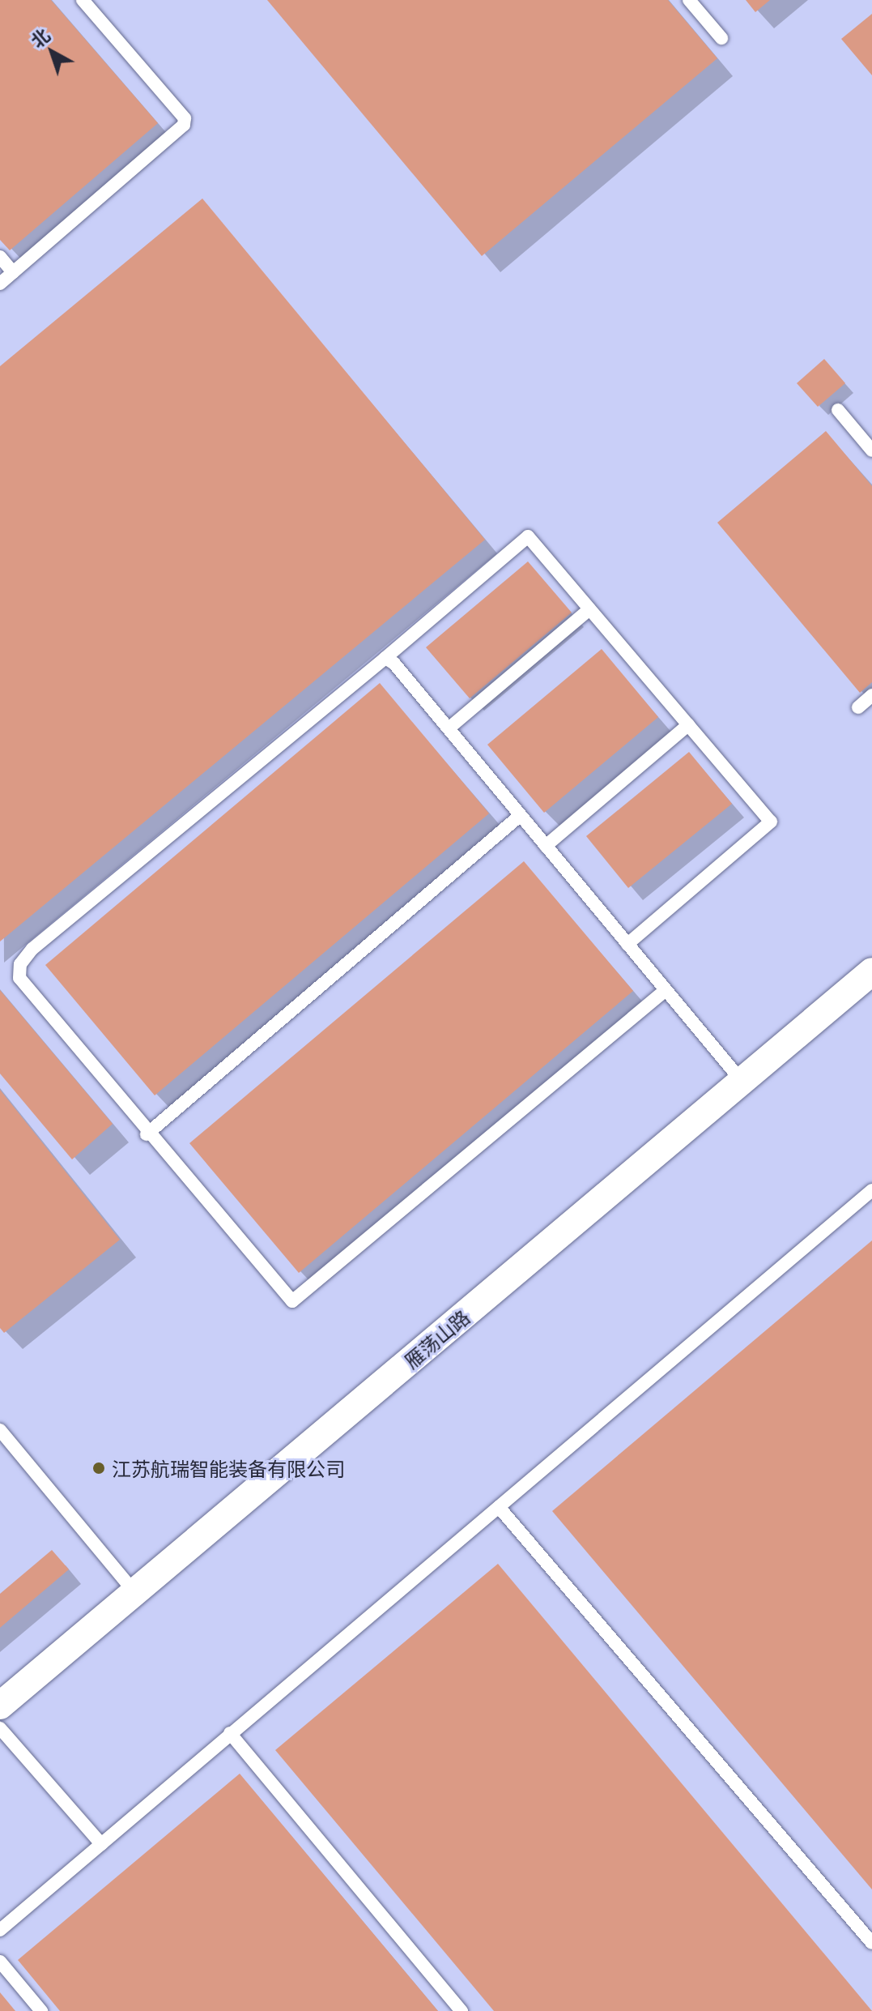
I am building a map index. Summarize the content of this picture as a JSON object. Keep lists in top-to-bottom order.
{
  "streets": {
    "street": ["雁荡山路"]
  },
  "places": ["江苏航瑞智能装备有限公司"],
  "north": "top left"
}
